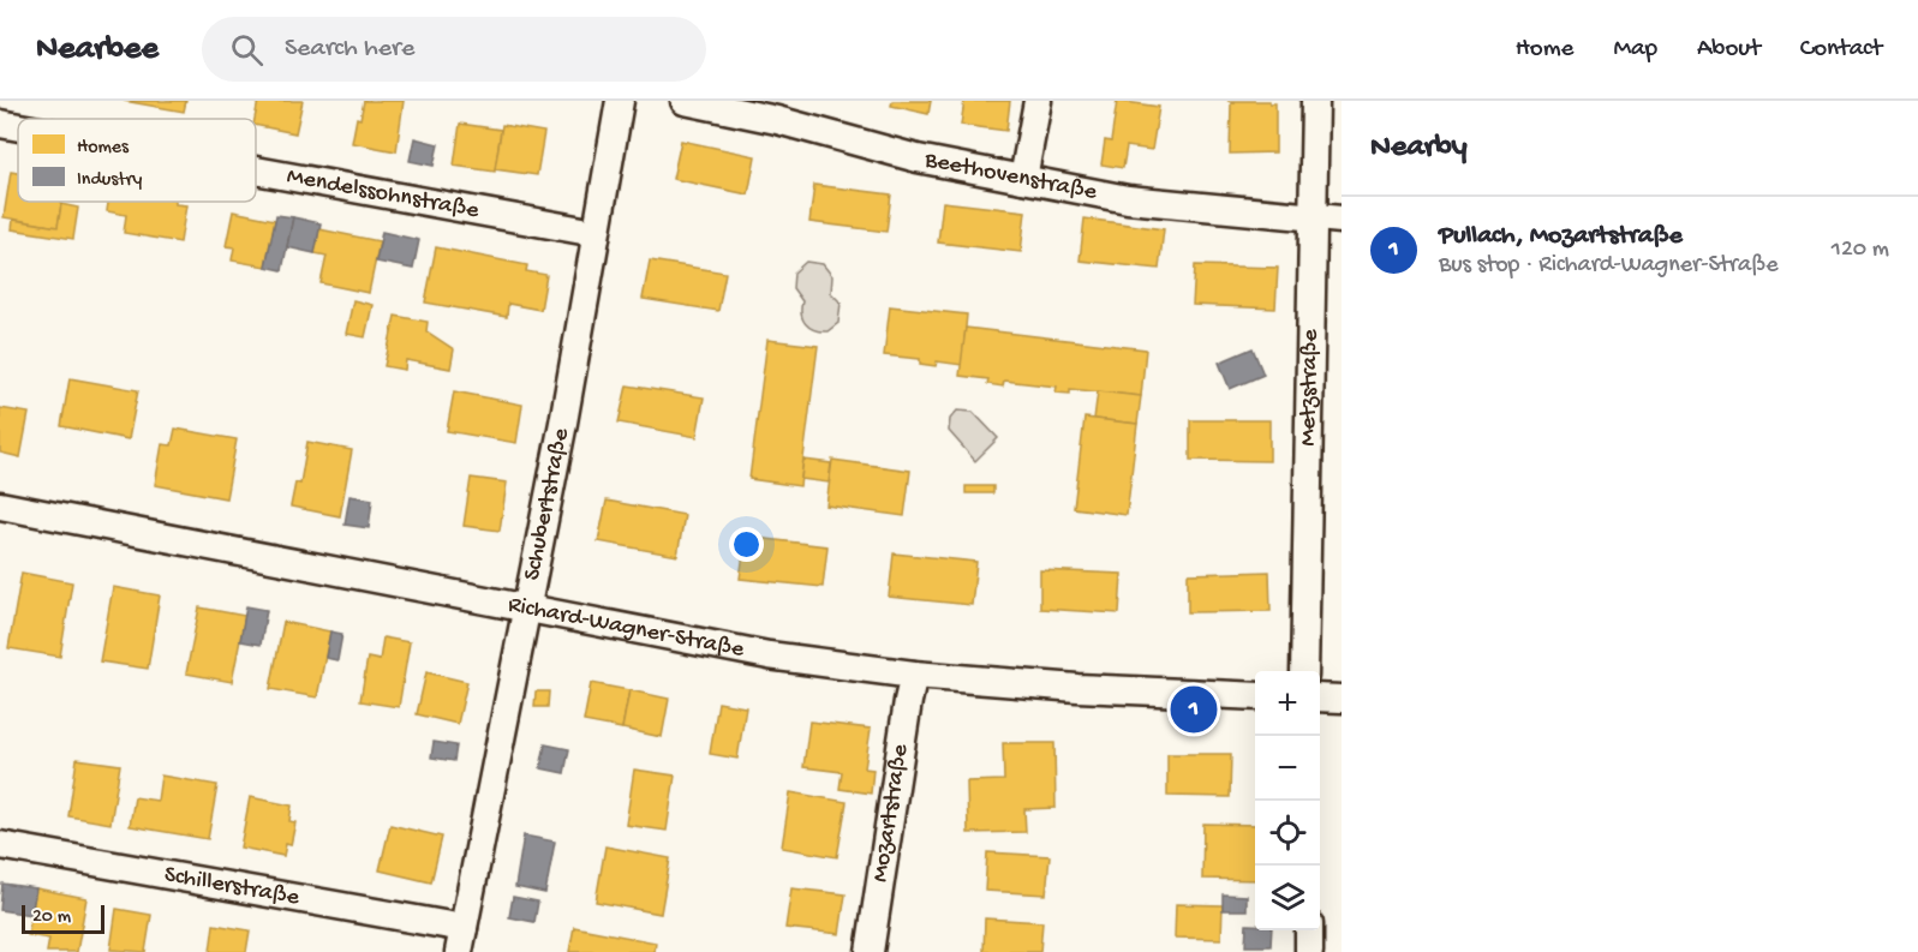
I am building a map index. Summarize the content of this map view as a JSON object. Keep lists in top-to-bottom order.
{
  "streets": {
    "street": [
      "Beethovenstraße",
      "Mendelssohnstraße",
      "Metzstraße",
      "Schubertstraße",
      "Richard-Wagner-Straße",
      "Mozartstraße",
      "Schillerstraße"
    ]
  },
  "crossings": [
    ["Beethovenstraße", "Metzstraße"],
    ["Mendelssohnstraße", "Schubertstraße"],
    ["Schubertstraße", "Richard-Wagner-Straße"],
    ["Schubertstraße", "Schillerstraße"],
    ["Richard-Wagner-Straße", "Mozartstraße"]
  ],
  "legend": ["Homes", "Industry"],
  "scale_bar": "20 m",
  "page": {
    "header": "Nearbee",
    "search": "Search here",
    "nav": [
      "Home",
      "Map",
      "About",
      "Contact"
    ],
    "heading": "Nearby",
    "list": [
      {
        "mark": "1",
        "name": "Pullach, Mozartstraße",
        "note": "Bus stop · Richard-Wagner-Straße",
        "value": "120 m"
      }
    ],
    "map_buttons": ["+", "−"],
    "pins": "1",
    "scale": "20 m"
  }
}
